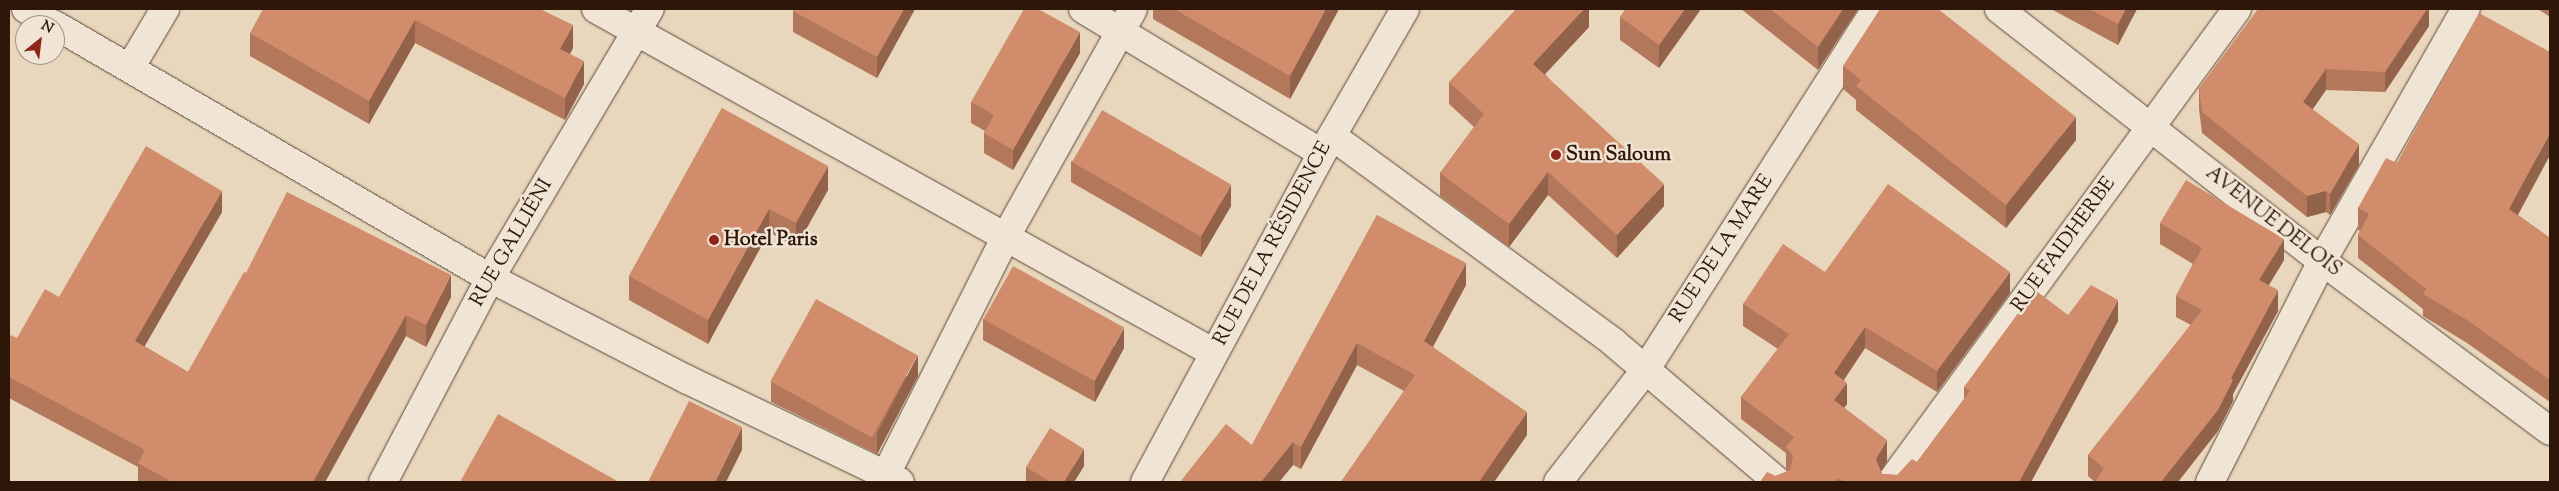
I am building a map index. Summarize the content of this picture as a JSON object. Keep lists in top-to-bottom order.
{
  "streets": {
    "street": [
      "AVENUE DELOIS",
      "RUE GALLIÉNI",
      "RUE DE LA RÉSIDENCE",
      "RUE FAIDHERBE",
      "RUE DE LA MARE"
    ]
  },
  "crossings": [
    ["AVENUE DELOIS", "RUE FAIDHERBE"]
  ],
  "places": ["Sun Saloum", "Hotel Paris"],
  "north": "top right"
}
